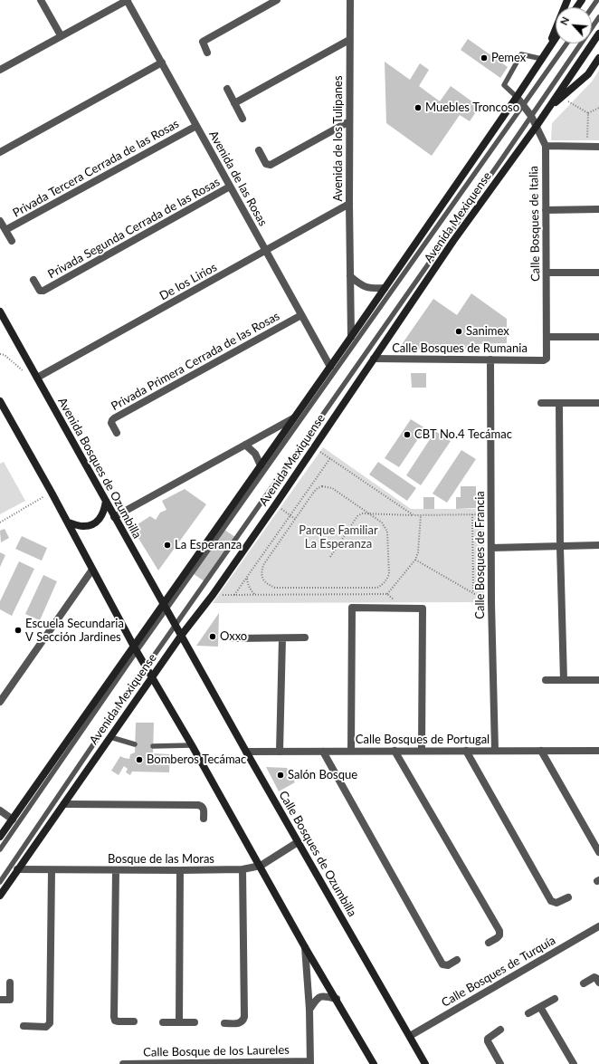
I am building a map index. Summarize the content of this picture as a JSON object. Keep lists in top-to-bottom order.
{
  "streets": {
    "main road": ["Avenida Mexiquense", "Avenida Bosques de Ozumbilla", "Calle Bosques de Ozumbilla"],
    "street": [
      "Avenida de los Tulipanes",
      "Privada Tercera Cerrada de las Rosas",
      "Avenida de las Rosas",
      "Calle Bosques de Italia",
      "Privada Segunda Cerrada de las Rosas",
      "De los Lirios",
      "Calle Bosques de Rumania",
      "Privada Primera Cerrada de las Rosas",
      "Calle Bosques de Francia",
      "Calle Bosques de Portugal",
      "Bosque de las Moras",
      "Calle Bosques de Turquía",
      "Calle Bosque de los Laureles"
    ]
  },
  "crossings": [
    ["Avenida de los Tulipanes", "Avenida Mexiquense"],
    ["Avenida de los Tulipanes", "De los Lirios"],
    ["Privada Tercera Cerrada de las Rosas", "Avenida de las Rosas"],
    ["Avenida de las Rosas", "Avenida Mexiquense"],
    ["Avenida de las Rosas", "Privada Segunda Cerrada de las Rosas"],
    ["Avenida de las Rosas", "De los Lirios"],
    ["Avenida de las Rosas", "Privada Primera Cerrada de las Rosas"],
    ["Avenida Mexiquense", "Calle Bosques de Italia"],
    ["Avenida Mexiquense", "Calle Bosques de Rumania"],
    ["Avenida Mexiquense", "Avenida Bosques de Ozumbilla"],
    ["Avenida Mexiquense", "Calle Bosques de Ozumbilla"],
    ["Avenida Mexiquense", "Bosque de las Moras"],
    ["Calle Bosques de Italia", "Calle Bosques de Rumania"],
    ["De los Lirios", "Avenida Bosques de Ozumbilla"],
    ["Calle Bosques de Rumania", "Calle Bosques de Francia"],
    ["Avenida Bosques de Ozumbilla", "Calle Bosques de Ozumbilla"],
    ["Calle Bosques de Francia", "Calle Bosques de Portugal"],
    ["Calle Bosques de Portugal", "Calle Bosques de Ozumbilla"],
    ["Calle Bosques de Ozumbilla", "Bosque de las Moras"],
    ["Calle Bosques de Ozumbilla", "Calle Bosques de Turquía"]
  ],
  "parks": ["Parque Familiar La Esperanza"],
  "places": [
    "Pemex",
    "Muebles Troncoso",
    "Sanimex",
    "CBT No.4 Tecámac",
    "La Esperanza",
    "Escuela Secundaria V Sección Jardines",
    "Oxxo",
    "Bomberos Tecámac",
    "Salón Bosque"
  ],
  "north": "top left"
}
